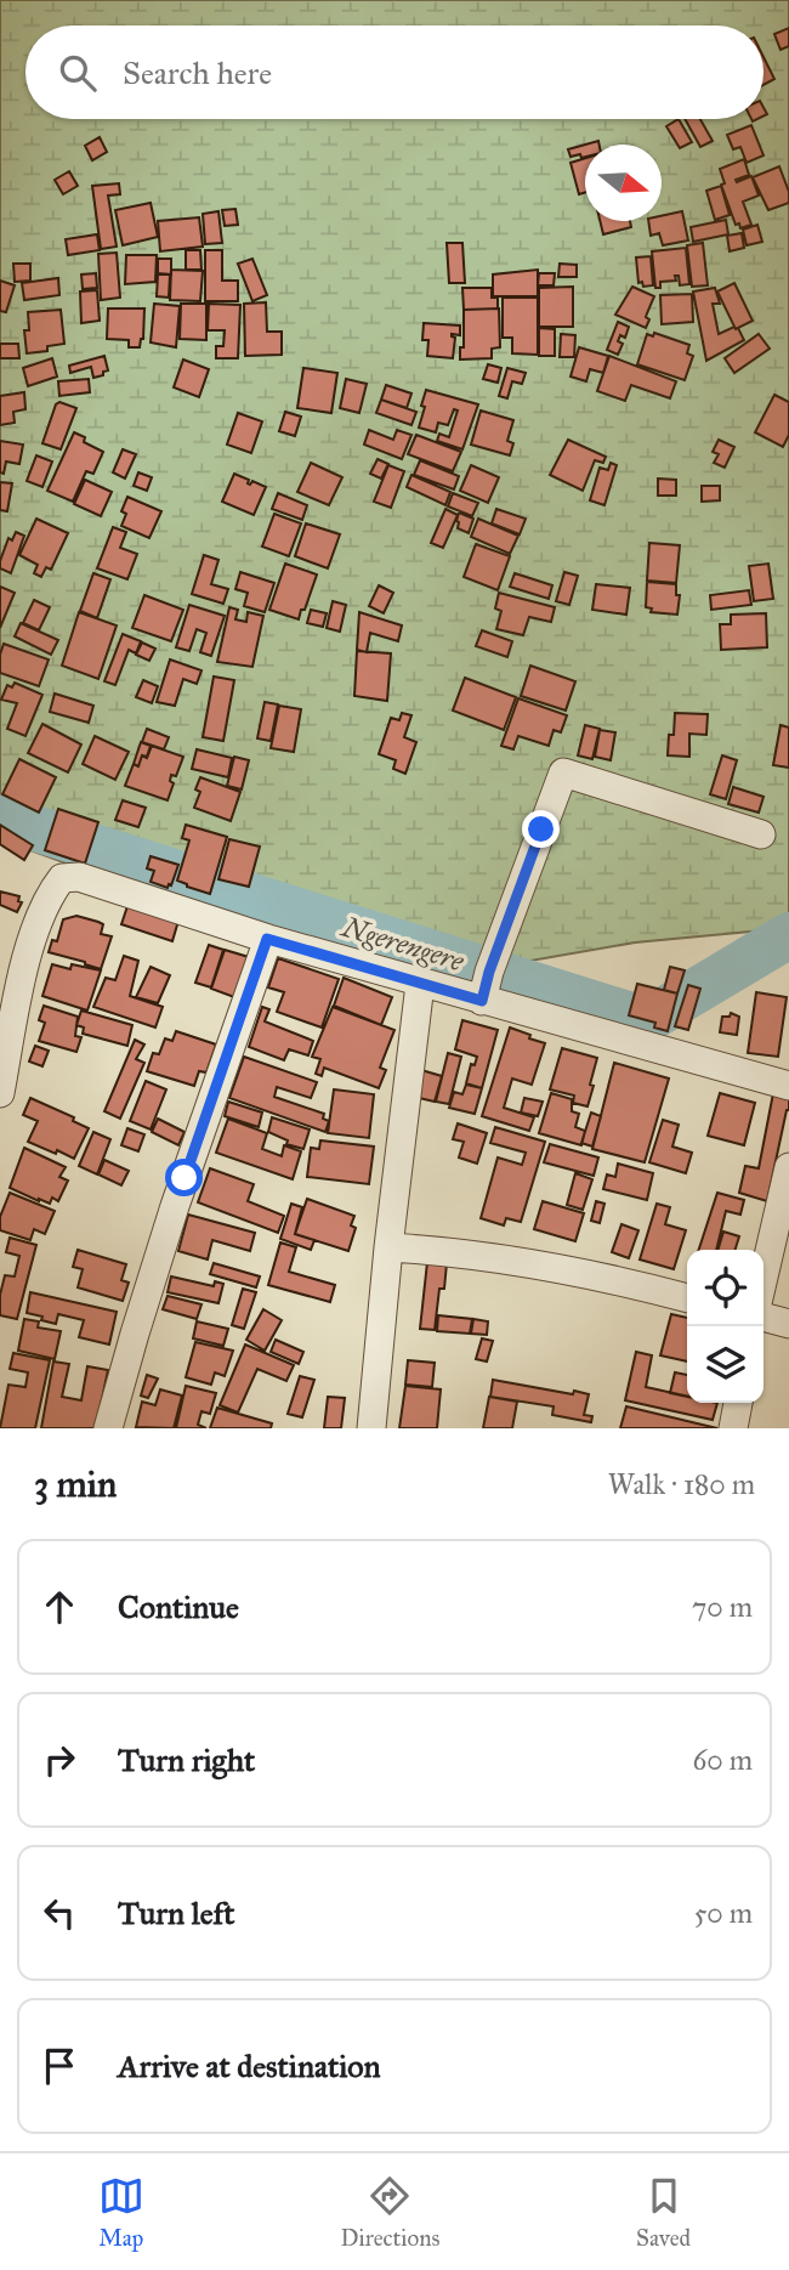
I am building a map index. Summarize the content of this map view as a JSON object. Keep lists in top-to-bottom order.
{
  "water": ["Ngerengere"],
  "north": "right",
  "page": {
    "search": "Search here",
    "heading": ["3 min", "Walk · 180 m"],
    "list": [
      ["Continue", "70 m"],
      ["Turn right", "60 m"],
      ["Turn left", "50 m"],
      "Arrive at destination"
    ],
    "nav": ["Map", "Directions", "Saved"]
  }
}
